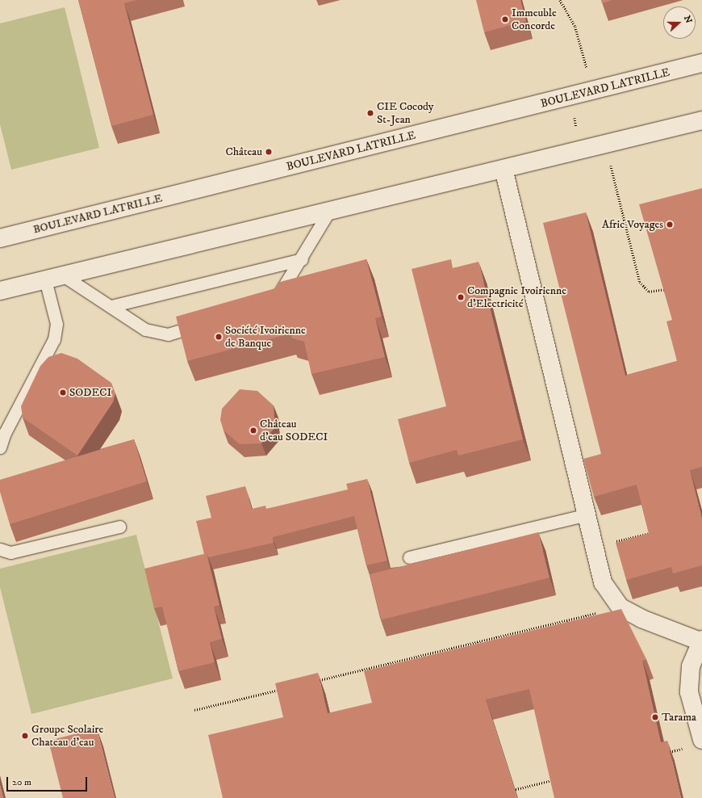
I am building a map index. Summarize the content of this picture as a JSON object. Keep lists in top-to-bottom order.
{
  "streets": {
    "main road": ["BOULEVARD LATRILLE"]
  },
  "places": [
    "Immeuble Concorde",
    "CIE Cocody St-Jean",
    "Château",
    "Afric Voyages",
    "Compagnie Ivoirienne d'Electricité",
    "Société Ivoirienne de Banque",
    "SODECI",
    "Château d'eau SODECI",
    "Tarama",
    "Groupe Scolaire Chateau d'eau"
  ],
  "scale_bar": "20 m",
  "north": "right"
}
